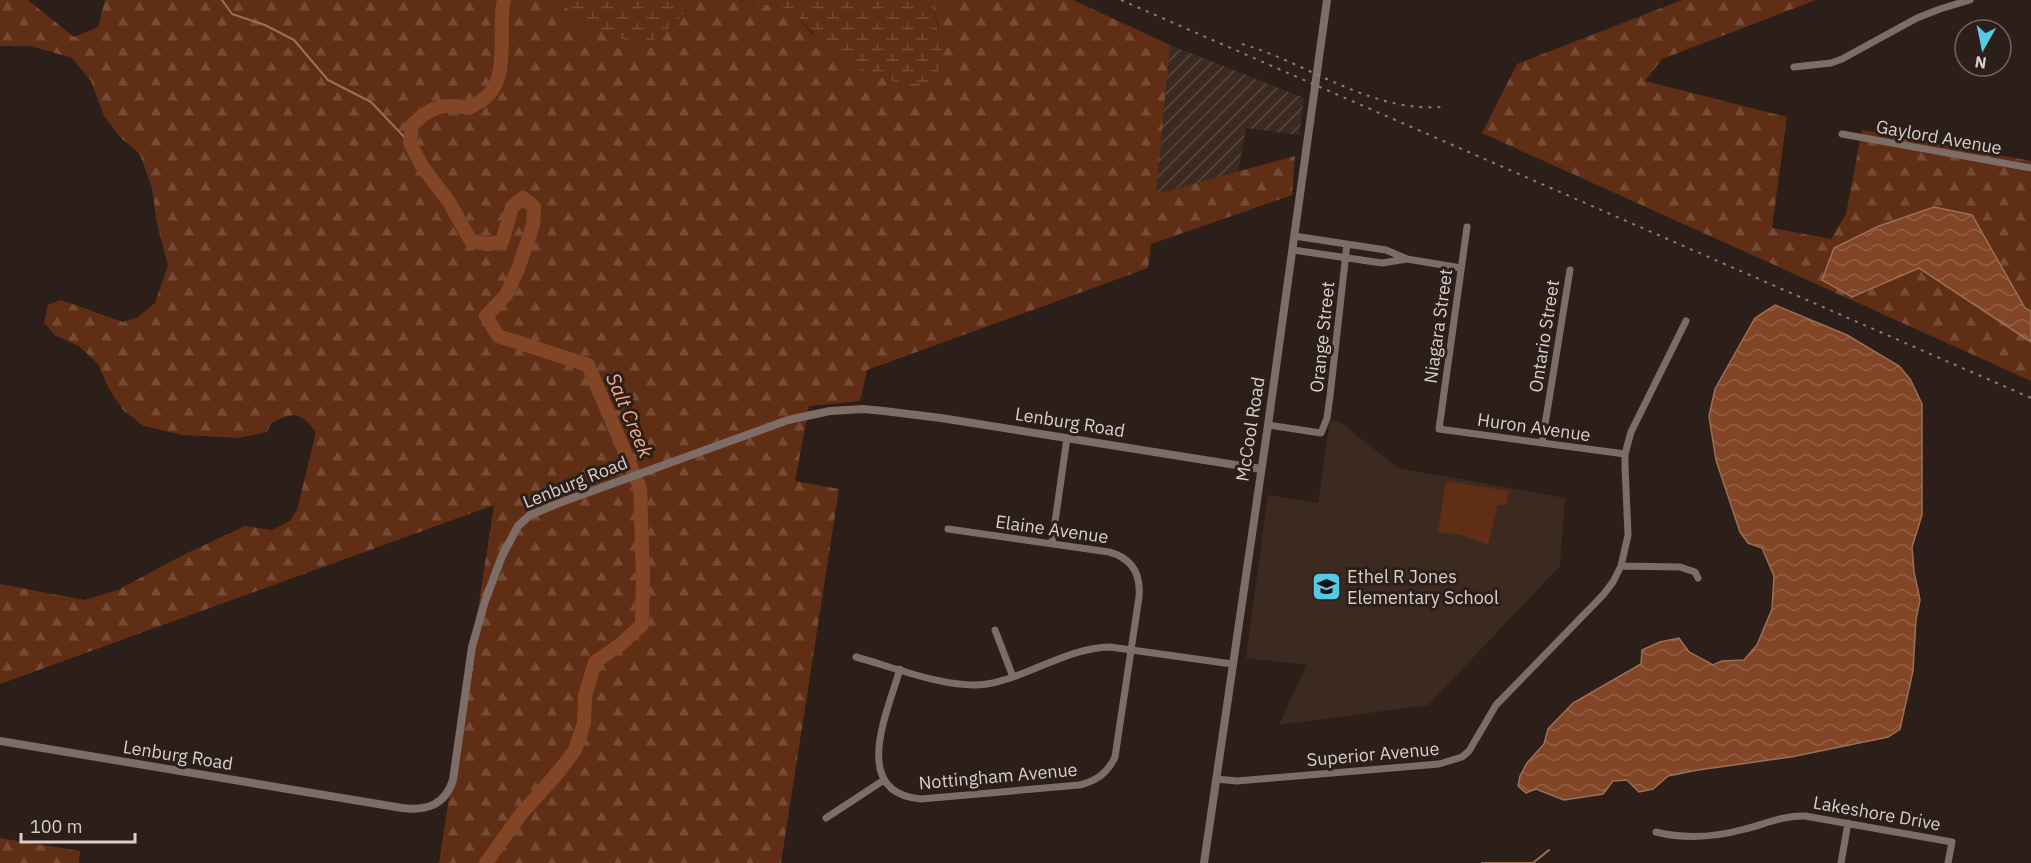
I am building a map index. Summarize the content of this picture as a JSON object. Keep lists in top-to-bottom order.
{
  "streets": {
    "street": [
      "Gaylord Avenue",
      "Niagara Street",
      "Ontario Street",
      "Orange Street",
      "Lenburg Road",
      "Huron Avenue",
      "McCool Road",
      "Elaine Avenue",
      "Superior Avenue",
      "Nottingham Avenue",
      "Lakeshore Drive"
    ]
  },
  "crossings": [
    ["Niagara Street", "Huron Avenue"],
    ["Ontario Street", "Huron Avenue"],
    ["Orange Street", "McCool Road"],
    ["Lenburg Road", "McCool Road"],
    ["Huron Avenue", "Superior Avenue"],
    ["McCool Road", "Superior Avenue"],
    ["Elaine Avenue", "Nottingham Avenue"]
  ],
  "water": ["Salt Creek"],
  "places": {
    "school or university": ["Ethel R Jones Elementary School"]
  },
  "scale_bar": "100 m",
  "north": "bottom"
}
